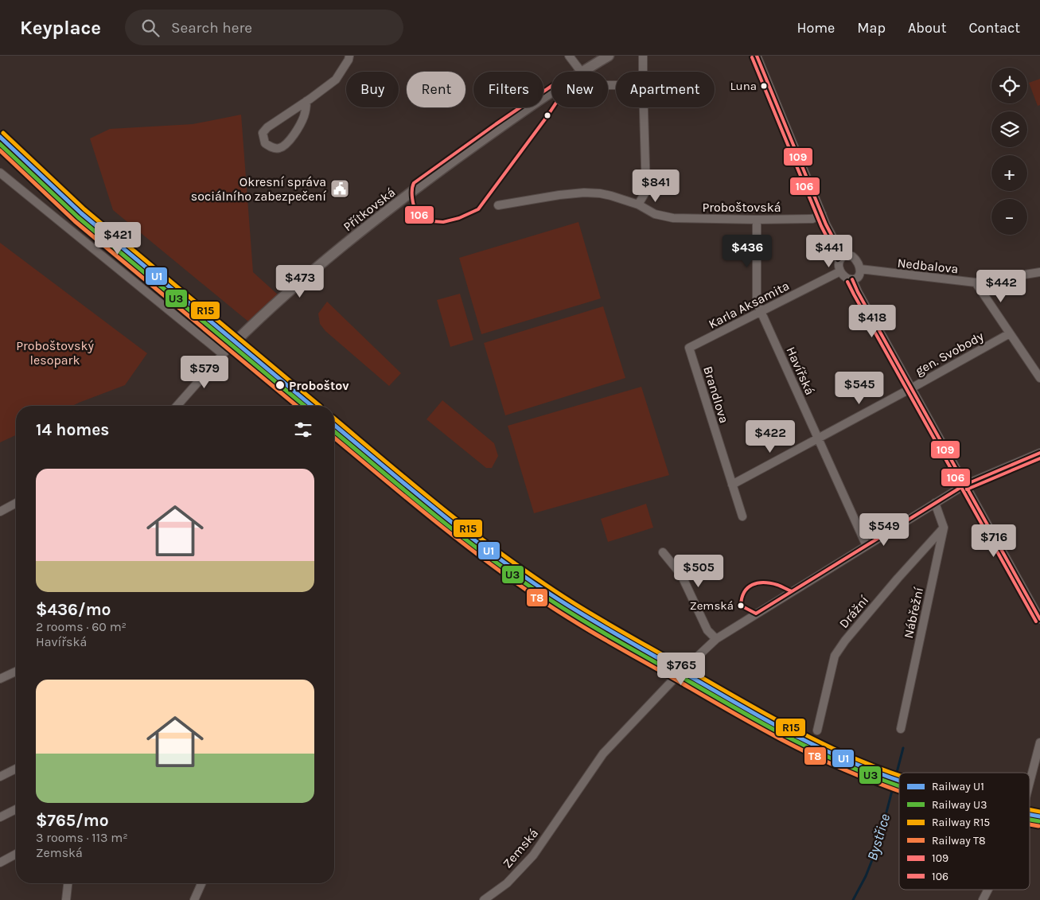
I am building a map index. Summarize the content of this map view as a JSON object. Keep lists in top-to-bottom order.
{
  "streets": {
    "street": [
      "Proboštovská",
      "Přítkovská",
      "Nedbalova",
      "Karla Aksamita",
      "gen. Svobody",
      "Havířská",
      "Brandlova",
      "Drážní",
      "Nábřežní",
      "Zemská"
    ]
  },
  "crossings": [
    ["Proboštovská", "Havířská"],
    ["Nedbalova", "Karla Aksamita"],
    ["Karla Aksamita", "Havířská"],
    ["Karla Aksamita", "Brandlova"],
    ["gen. Svobody", "Havířská"],
    ["gen. Svobody", "Brandlova"],
    ["Havířská", "Zemská"],
    ["Drážní", "Nábřežní"]
  ],
  "water": ["Bystřice"],
  "parks": ["Proboštovský lesopark"],
  "places": {
    "other": ["Luna", "Proboštov", "Zemská"],
    "public building": ["Okresní správa sociálního zabezpečení"]
  },
  "lines": [
    "transit line 109",
    "transit line 106",
    "rail line R15",
    "rail line U1",
    "rail line U3",
    "rail line T8"
  ],
  "legend": [
    "Railway U1",
    "Railway U3",
    "Railway R15",
    "Railway T8",
    "109",
    "106"
  ],
  "page": {
    "header": "Keyplace",
    "search": "Search here",
    "nav": [
      "Home",
      "Map",
      "About",
      "Contact"
    ],
    "map_buttons": ["+", "−"],
    "chip": [
      "Buy",
      "Rent",
      "Filters",
      "New",
      "Apartment"
    ],
    "price": [
      "$841",
      "$421",
      "$436",
      "$441",
      "$473",
      "$442",
      "$418",
      "$579",
      "$545",
      "$422",
      "$549",
      "$716",
      "$505",
      "$765"
    ],
    "heading": "14 homes",
    "list": [
      {
        "name": "$436/mo",
        "note": "2 rooms · 60 m² · Havířská"
      },
      {
        "name": "$765/mo",
        "note": "3 rooms · 113 m² · Zemská"
      }
    ]
  }
}
